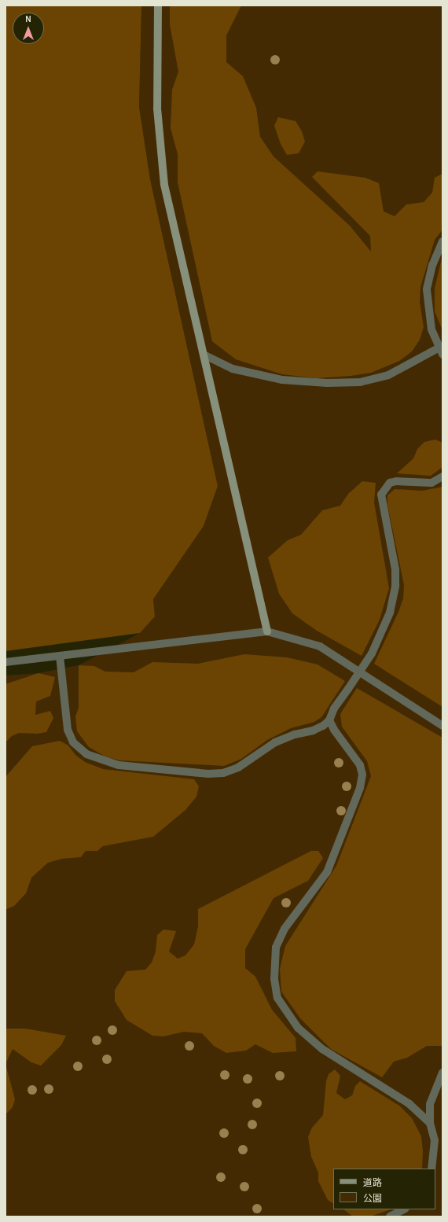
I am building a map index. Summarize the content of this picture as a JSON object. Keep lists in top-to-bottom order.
{
  "legend": ["道路", "公園"],
  "north": "top"
}
